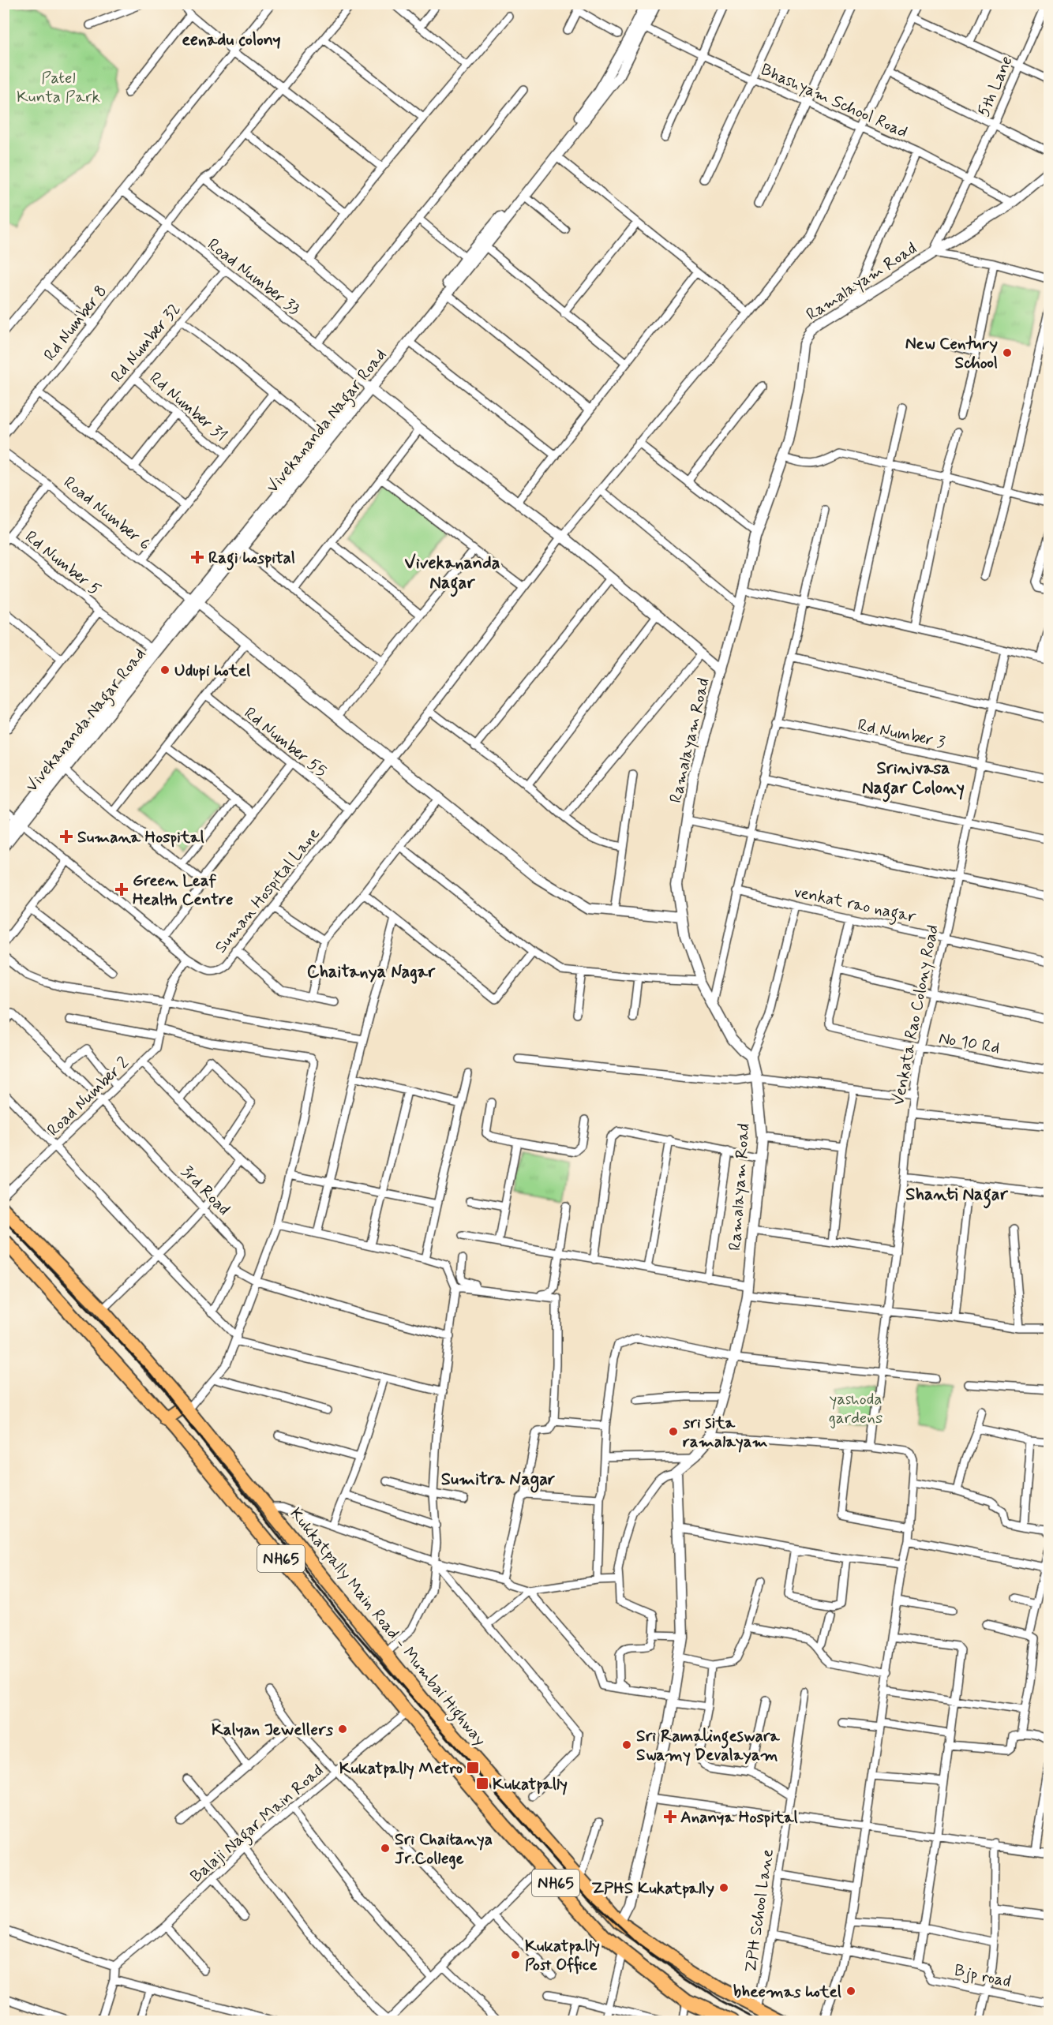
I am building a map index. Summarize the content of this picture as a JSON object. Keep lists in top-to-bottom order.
{
  "streets": {
    "highway": ["NH65", "Kukkatpally Main Road - Mumbai Highway"],
    "street": [
      "5th Lane",
      "Bhashyam School Road",
      "Road Number 33",
      "Ramalayam Road",
      "Rd Number 8",
      "Rd Number 32",
      "Rd Number 31",
      "Vivekananda Nagar Road",
      "Road Number 6",
      "Rd Number 5",
      "Rd Number 3",
      "Rd Number 55",
      "Suman Hospital Lane",
      "venkat rao nagar",
      "Venkata Rao Colony Road",
      "No 10 Rd",
      "Road Number 2",
      "3rd Road",
      "Balaji Nagar Main Road",
      "ZPH School Lane",
      "Bjp road"
    ]
  },
  "crossings": [
    ["5th Lane", "Bhashyam School Road"],
    ["5th Lane", "Ramalayam Road"],
    ["Bhashyam School Road", "Ramalayam Road"],
    ["Bhashyam School Road", "Vivekananda Nagar Road"],
    ["Bhashyam School Road", "Suman Hospital Lane"],
    ["Road Number 33", "Rd Number 8"],
    ["Road Number 33", "Rd Number 32"],
    ["Road Number 33", "Vivekananda Nagar Road"],
    ["Rd Number 32", "Rd Number 31"],
    ["Vivekananda Nagar Road", "Road Number 6"],
    ["Vivekananda Nagar Road", "Rd Number 5"],
    ["Vivekananda Nagar Road", "Suman Hospital Lane"],
    ["Rd Number 3", "Venkata Rao Colony Road"],
    ["Rd Number 55", "Suman Hospital Lane"],
    ["Suman Hospital Lane", "Road Number 2"],
    ["venkat rao nagar", "Venkata Rao Colony Road"],
    ["venkat rao nagar", "No 10 Rd"],
    ["Venkata Rao Colony Road", "No 10 Rd"],
    ["Road Number 2", "3rd Road"],
    ["NH65", "Balaji Nagar Main Road"],
    ["Kukkatpally Main Road - Mumbai Highway", "ZPH School Lane"]
  ],
  "districts": [
    "eenadu colony",
    "Vivekananda Nagar",
    "Srinivasa Nagar Colony",
    "Chaitanya Nagar",
    "Shanti Nagar",
    "Sumitra Nagar"
  ],
  "parks": ["Patel Kunta Park", "yashoda gardens"],
  "places": {
    "other": [
      "New Century School",
      "Udupi hotel",
      "sri sita ramalayam",
      "Kalyan Jewellers",
      "Sri Ramalingeswara Swamy Devalayam",
      "Sri Chaitanya Jr.College",
      "ZPHS Kukatpally",
      "Kukatpally Post Office",
      "bheemas hotel"
    ],
    "health": [
      "Ragi hospital",
      "Sumana Hospital",
      "Green Leaf Health Centre",
      "Ananya Hospital"
    ],
    "transit": ["Kukatpally Metro", "Kukatpally"]
  }
}
